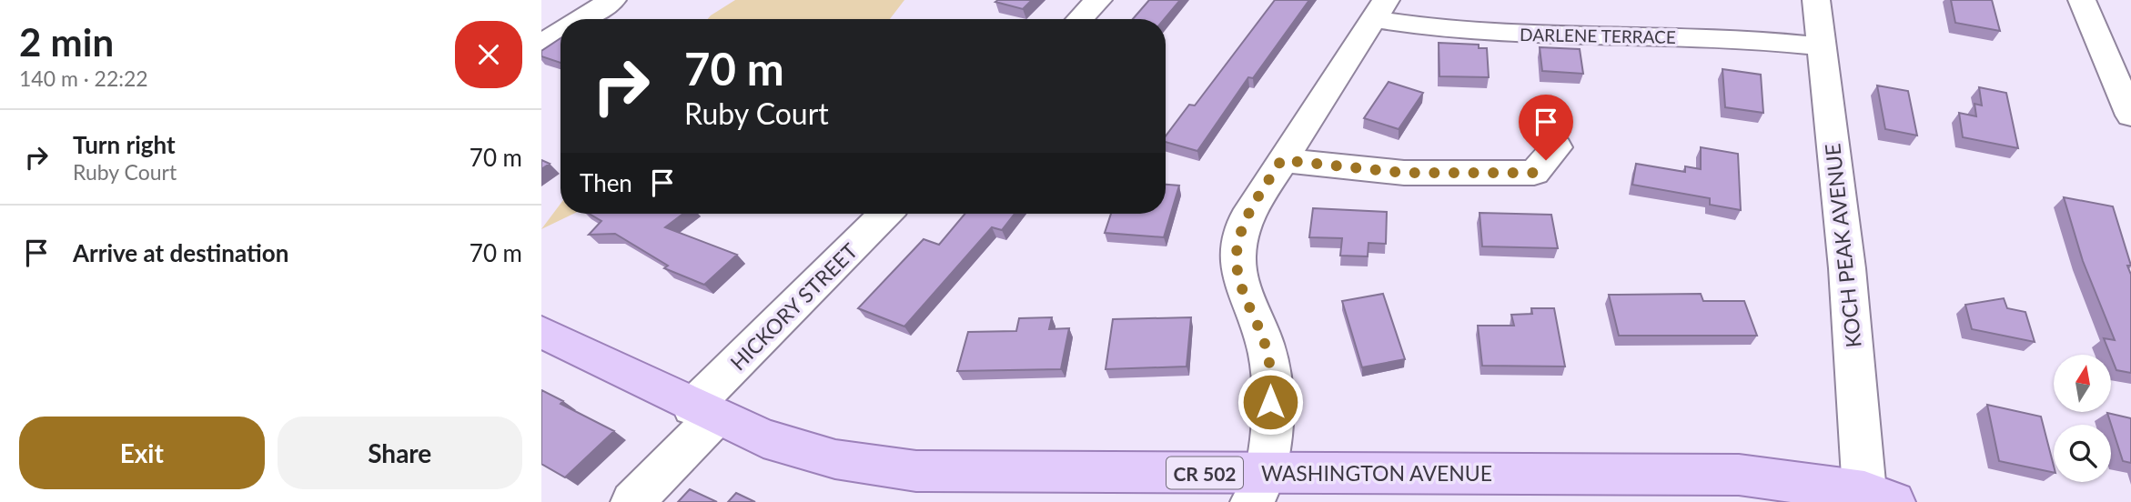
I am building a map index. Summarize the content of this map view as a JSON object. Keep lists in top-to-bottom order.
{
  "streets": {
    "main road": ["CR 502", "WASHINGTON AVENUE"],
    "street": ["DARLENE TERRACE", "KOCH PEAK AVENUE", "HICKORY STREET"]
  },
  "crossings": [
    ["DARLENE TERRACE", "KOCH PEAK AVENUE"],
    ["KOCH PEAK AVENUE", "WASHINGTON AVENUE"],
    ["HICKORY STREET", "WASHINGTON AVENUE"]
  ],
  "north": "top",
  "page": {
    "heading": ["2 min", "140 m · 22:22"],
    "turn": ["70 m", "Ruby Court"],
    "list": [
      {
        "name": "Turn right",
        "note": "Ruby Court",
        "value": "70 m"
      },
      {
        "name": "Arrive at destination",
        "value": "70 m"
      }
    ],
    "then": "Then",
    "buttons": ["Exit", "Share"]
  }
}
